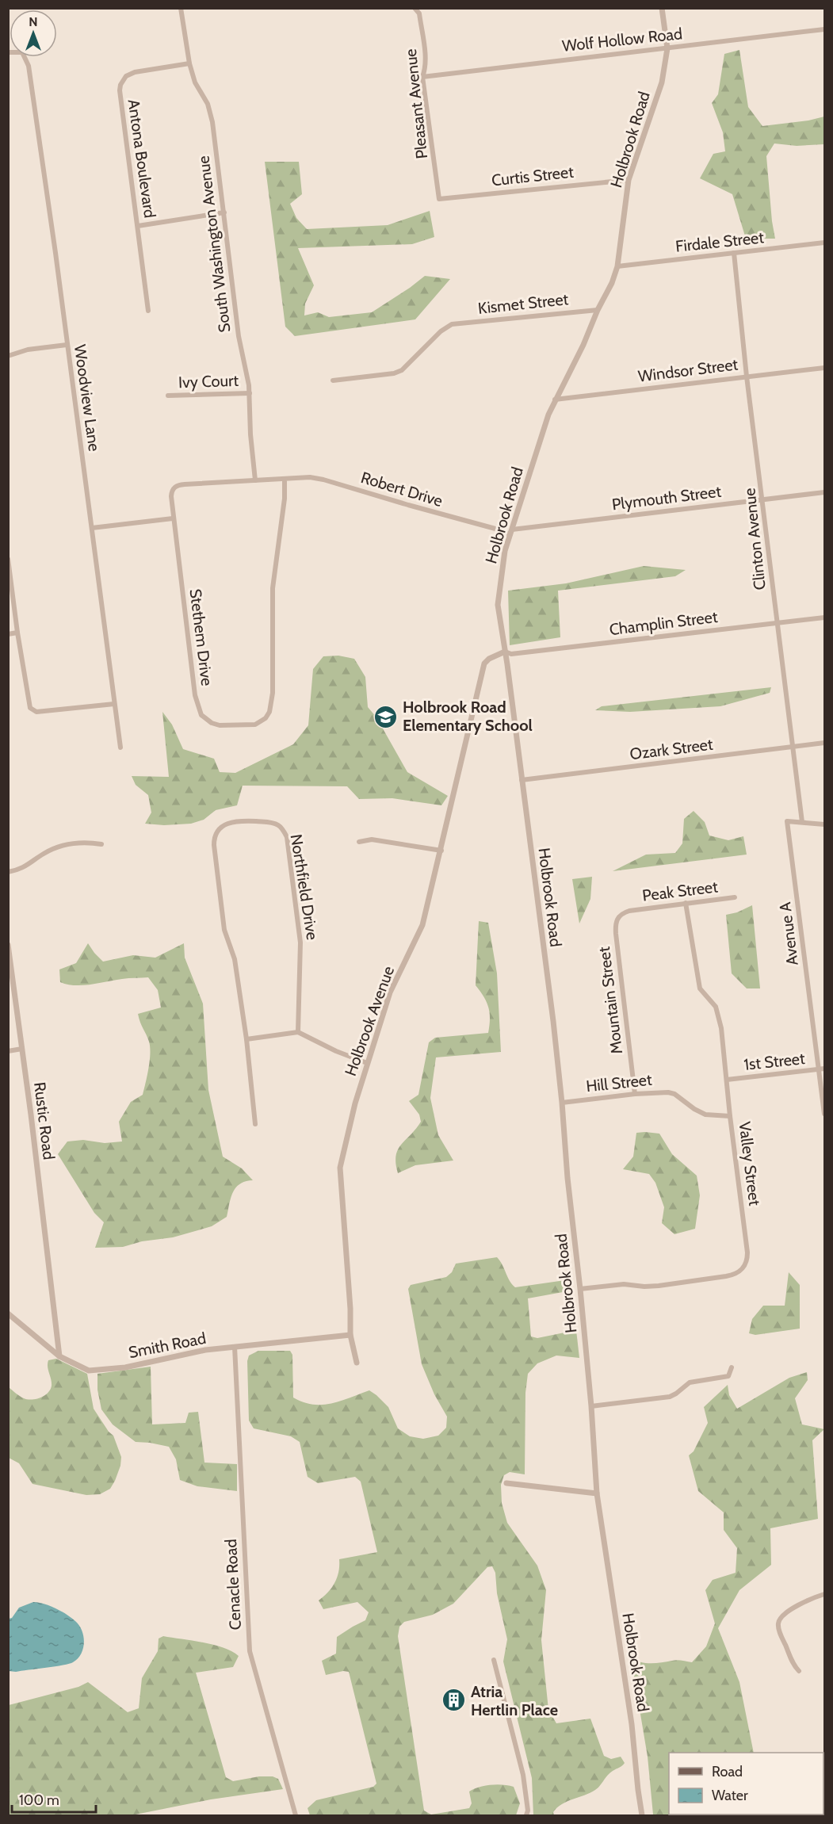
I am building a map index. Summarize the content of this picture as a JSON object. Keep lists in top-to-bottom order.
{
  "streets": {
    "street": [
      "Wolf Hollow Road",
      "Pleasant Avenue",
      "Holbrook Road",
      "Antona Boulevard",
      "Curtis Street",
      "Firdale Street",
      "South Washington Avenue",
      "Kismet Street",
      "Windsor Street",
      "Ivy Court",
      "Woodview Lane",
      "Robert Drive",
      "Plymouth Street",
      "Clinton Avenue",
      "Champlin Street",
      "Stethem Drive",
      "Ozark Street",
      "Northfield Drive",
      "Peak Street",
      "Avenue A",
      "Mountain Street",
      "Holbrook Avenue",
      "1st Street",
      "Hill Street",
      "Rustic Road",
      "Valley Street",
      "Smith Road",
      "Cenacle Road"
    ]
  },
  "crossings": [
    ["Wolf Hollow Road", "Pleasant Avenue"],
    ["Wolf Hollow Road", "Holbrook Road"],
    ["Pleasant Avenue", "Curtis Street"],
    ["Holbrook Road", "Curtis Street"],
    ["Holbrook Road", "Firdale Street"],
    ["Holbrook Road", "Kismet Street"],
    ["Holbrook Road", "Windsor Street"],
    ["Holbrook Road", "Robert Drive"],
    ["Holbrook Road", "Plymouth Street"],
    ["Holbrook Road", "Champlin Street"],
    ["Holbrook Road", "Ozark Street"],
    ["Holbrook Road", "Holbrook Avenue"],
    ["Holbrook Road", "Hill Street"],
    ["Holbrook Road", "Valley Street"],
    ["Antona Boulevard", "South Washington Avenue"],
    ["Firdale Street", "Clinton Avenue"],
    ["South Washington Avenue", "Ivy Court"],
    ["South Washington Avenue", "Stethem Drive"],
    ["Windsor Street", "Clinton Avenue"],
    ["Robert Drive", "Plymouth Street"],
    ["Robert Drive", "Stethem Drive"],
    ["Plymouth Street", "Clinton Avenue"],
    ["Clinton Avenue", "Champlin Street"],
    ["Clinton Avenue", "Ozark Street"],
    ["Clinton Avenue", "Avenue A"],
    ["Champlin Street", "Holbrook Avenue"],
    ["Peak Street", "Mountain Street"],
    ["Peak Street", "Valley Street"],
    ["Avenue A", "1st Street"],
    ["Mountain Street", "Hill Street"],
    ["Holbrook Avenue", "Smith Road"],
    ["1st Street", "Valley Street"],
    ["Hill Street", "Valley Street"],
    ["Rustic Road", "Smith Road"],
    ["Smith Road", "Cenacle Road"]
  ],
  "places": {
    "school or university": ["Holbrook Road Elementary School"],
    "building": ["Atria Hertlin Place"]
  },
  "legend": ["Road", "Water"],
  "scale_bar": "100 m",
  "north": "top"
}
